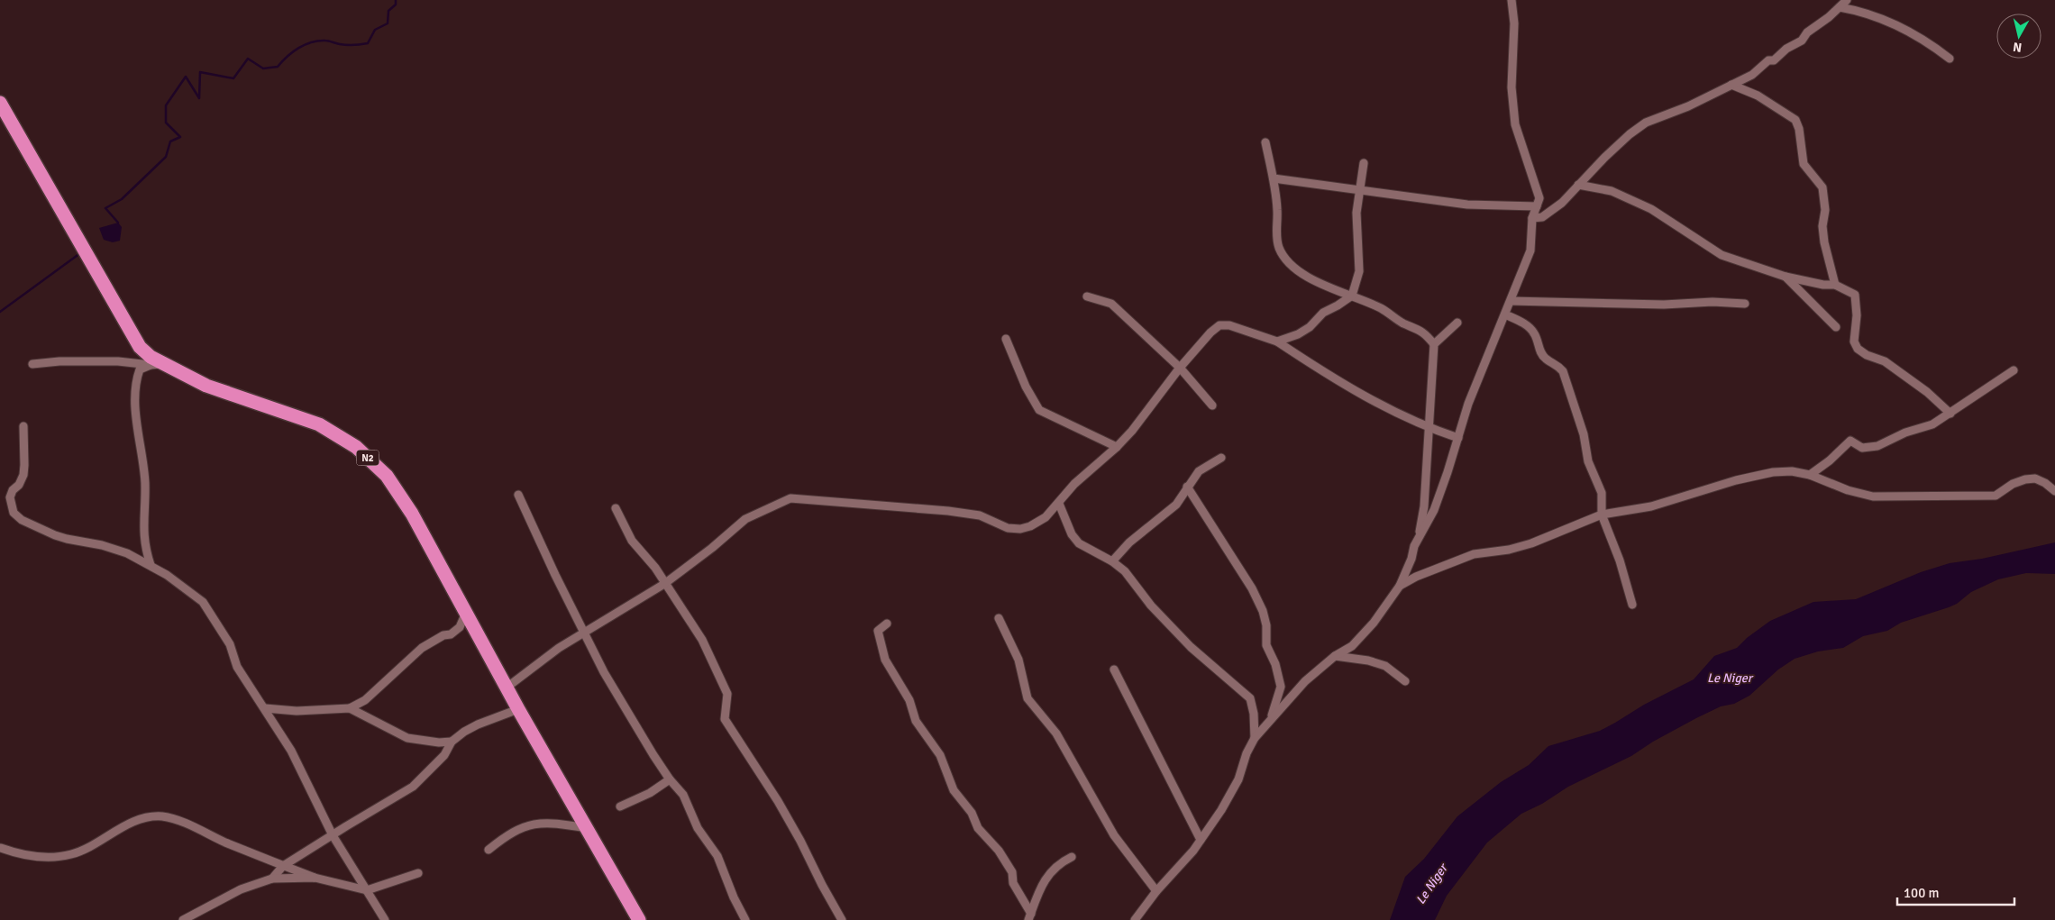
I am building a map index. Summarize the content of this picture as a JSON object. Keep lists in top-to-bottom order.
{
  "streets": {
    "highway": ["N2"]
  },
  "water": ["Le Niger"],
  "scale_bar": "100 m",
  "north": "bottom"
}
